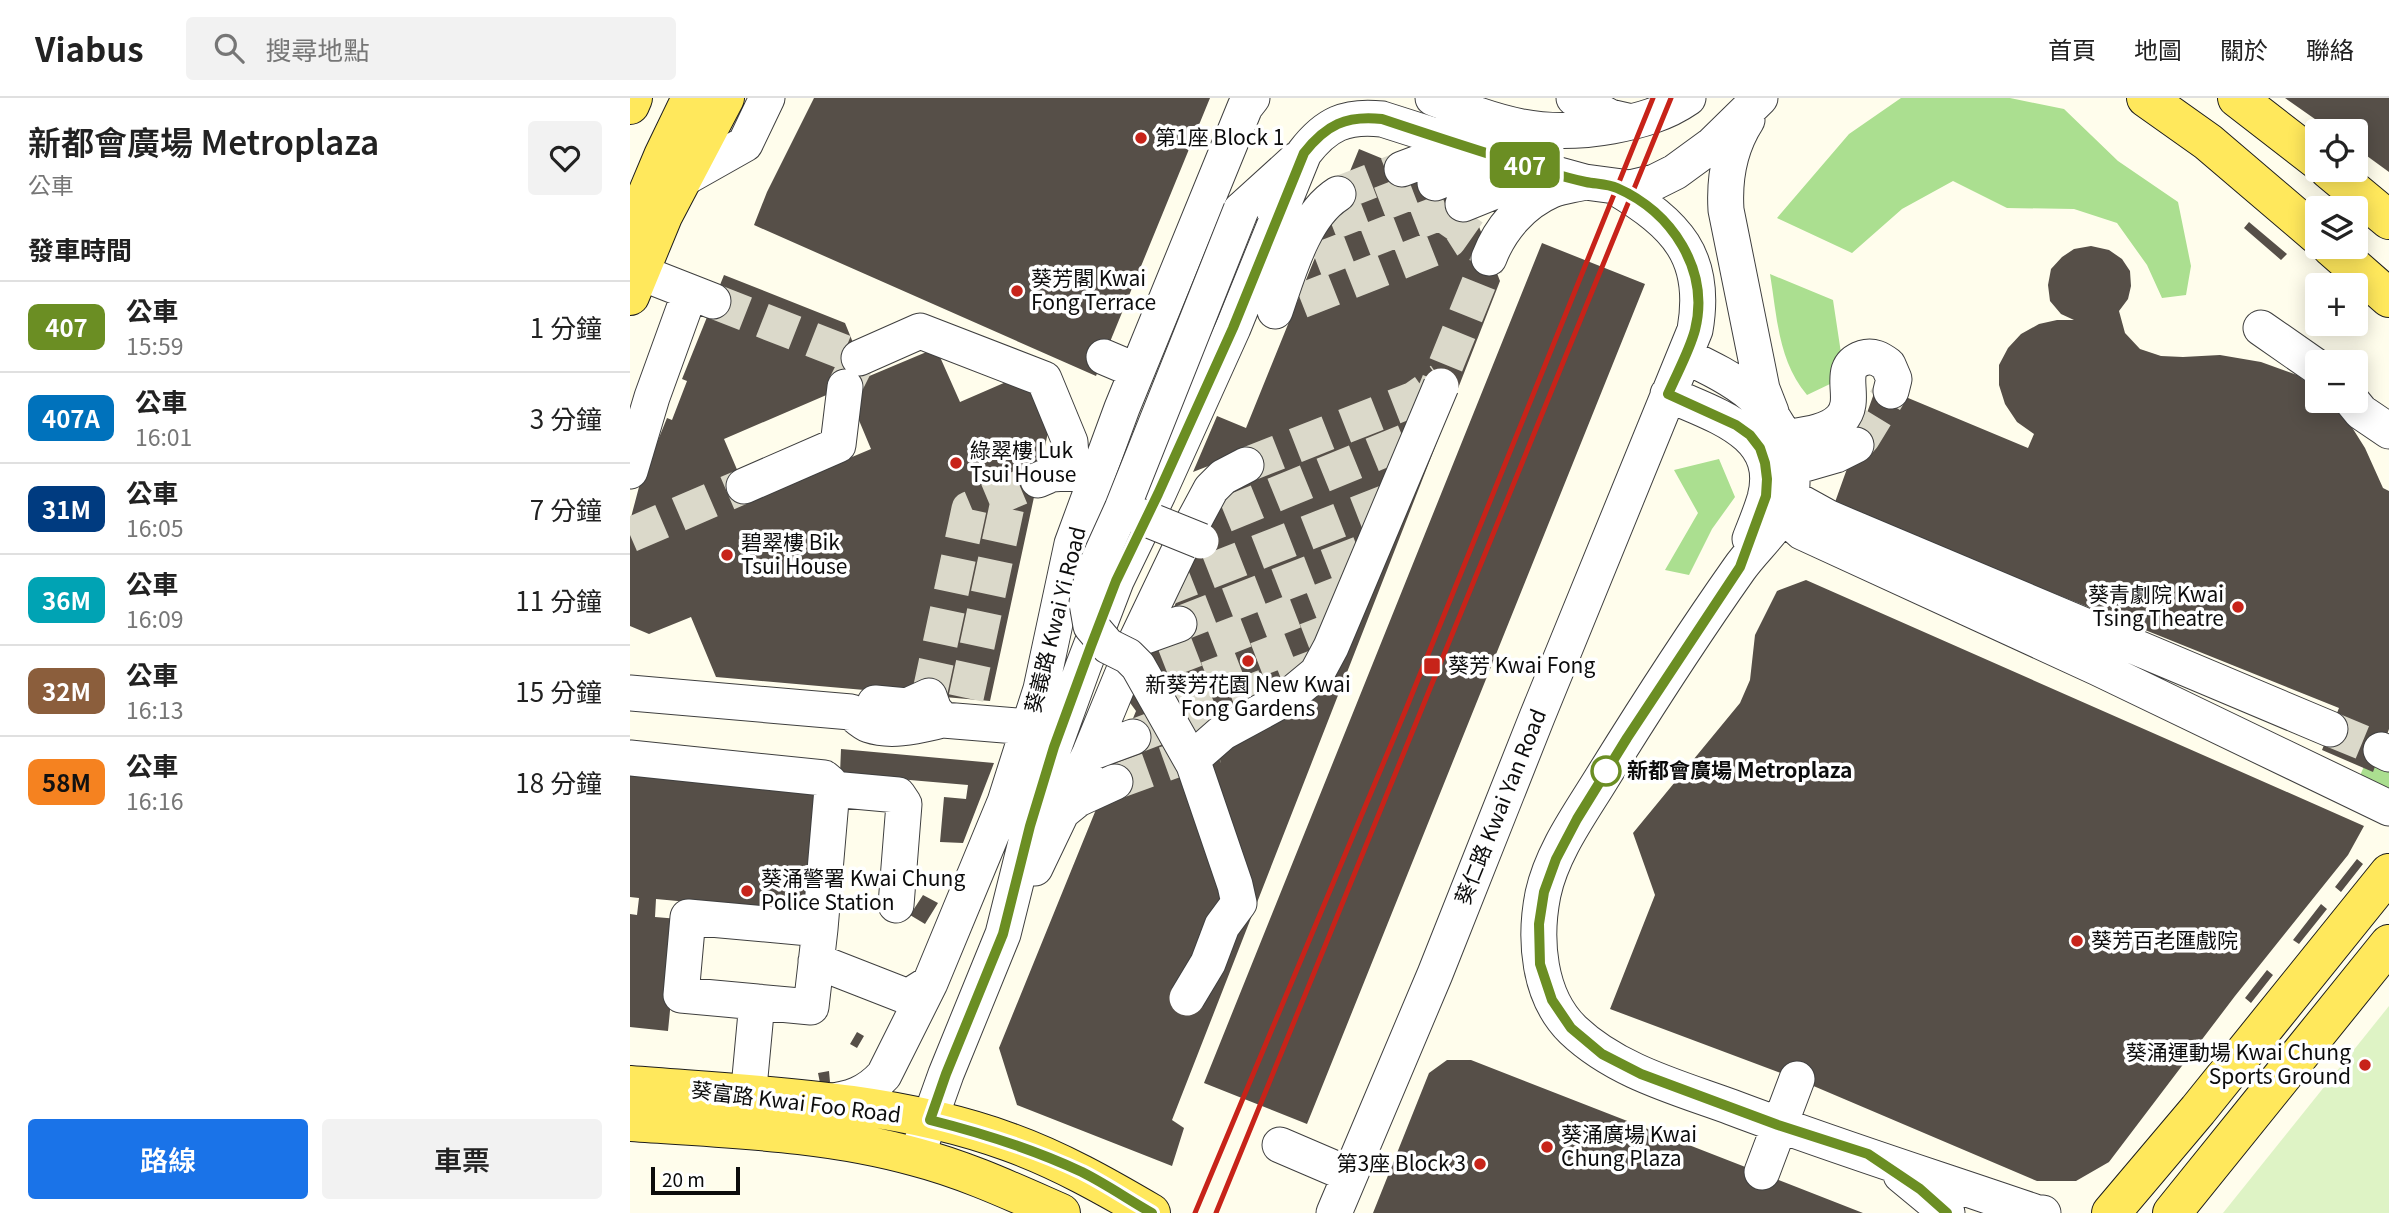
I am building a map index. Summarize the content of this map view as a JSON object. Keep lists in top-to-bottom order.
{
  "streets": {
    "main road": ["葵富路 Kwai Foo Road"],
    "street": ["葵義路 Kwai Yi Road", "葵仁路 Kwai Yan Road"]
  },
  "crossings": [
    ["葵義路 Kwai Yi Road", "葵仁路 Kwai Yan Road"],
    ["葵義路 Kwai Yi Road", "葵富路 Kwai Foo Road"]
  ],
  "places": {
    "other": [
      "第1座 Block 1",
      "葵芳閣 Kwai Fong Terrace",
      "綠翠樓 Luk Tsui House",
      "碧翠樓 Bik Tsui House",
      "葵青劇院 Kwai Tsing Theatre",
      "新葵芳花園 New Kwai Fong Gardens",
      "新都會廣場 Metroplaza",
      "葵涌警署 Kwai Chung Police Station",
      "葵芳百老匯戲院",
      "葵涌運動場 Kwai Chung Sports Ground",
      "葵涌廣場 Kwai Chung Plaza",
      "第3座 Block 3"
    ],
    "transit": ["葵芳 Kwai Fong"]
  },
  "lines": ["bus line 407"],
  "scale_bar": "20 m",
  "page": {
    "header": "Viabus",
    "search": "搜尋地點",
    "nav": [
      "首頁",
      "地圖",
      "關於",
      "聯絡"
    ],
    "heading": [
      ["新都會廣場 Metroplaza", "公車"],
      "發車時間"
    ],
    "on_map": "407",
    "map_buttons": ["+", "−"],
    "list": [
      {
        "mark": "407",
        "name": "公車",
        "note": "15:59",
        "value": "1 分鐘"
      },
      {
        "mark": "407A",
        "name": "公車",
        "note": "16:01",
        "value": "3 分鐘"
      },
      {
        "mark": "31M",
        "name": "公車",
        "note": "16:05",
        "value": "7 分鐘"
      },
      {
        "mark": "36M",
        "name": "公車",
        "note": "16:09",
        "value": "11 分鐘"
      },
      {
        "mark": "32M",
        "name": "公車",
        "note": "16:13",
        "value": "15 分鐘"
      },
      {
        "mark": "58M",
        "name": "公車",
        "note": "16:16",
        "value": "18 分鐘"
      }
    ],
    "buttons": ["路線", "車票"],
    "scale": "20 m"
  }
}
